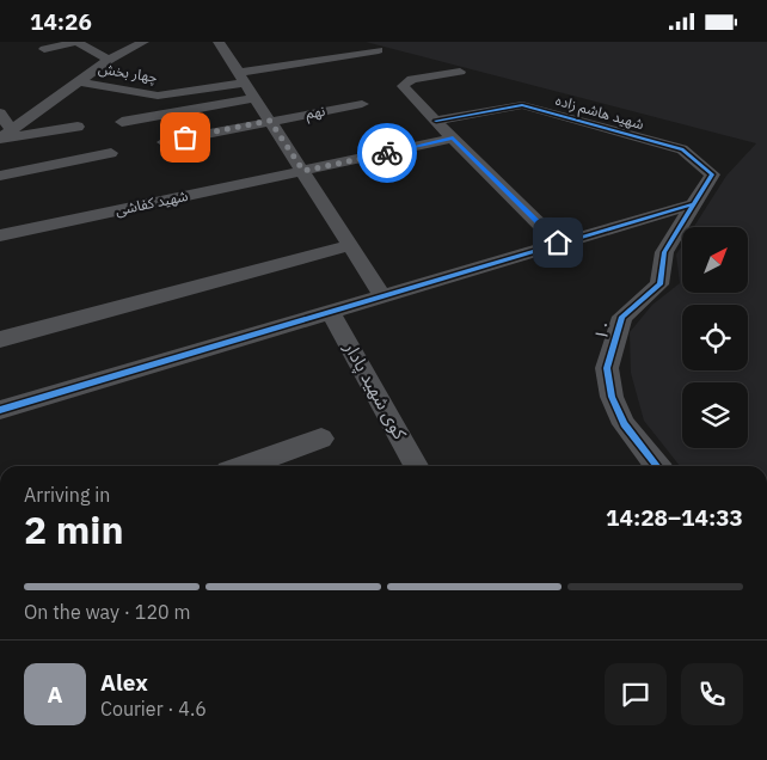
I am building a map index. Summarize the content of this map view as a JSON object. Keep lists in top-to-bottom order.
{
  "streets": {
    "street": [
      "چهار بخش",
      "نهم",
      "شهید هاشم زاده",
      "شهید کفاشی",
      "۱۰",
      "کوی شهید پادار"
    ]
  },
  "crossings": [
    ["شهید هاشم زاده", "۱۰"]
  ],
  "north": "top right",
  "page": {
    "status": "14:26",
    "heading": ["2 min", "Arriving in", "14:28–14:33"],
    "panel": ["Alex", "Courier · 4.6"],
    "bar": "On the way · 120 m",
    "round": "A"
  }
}
